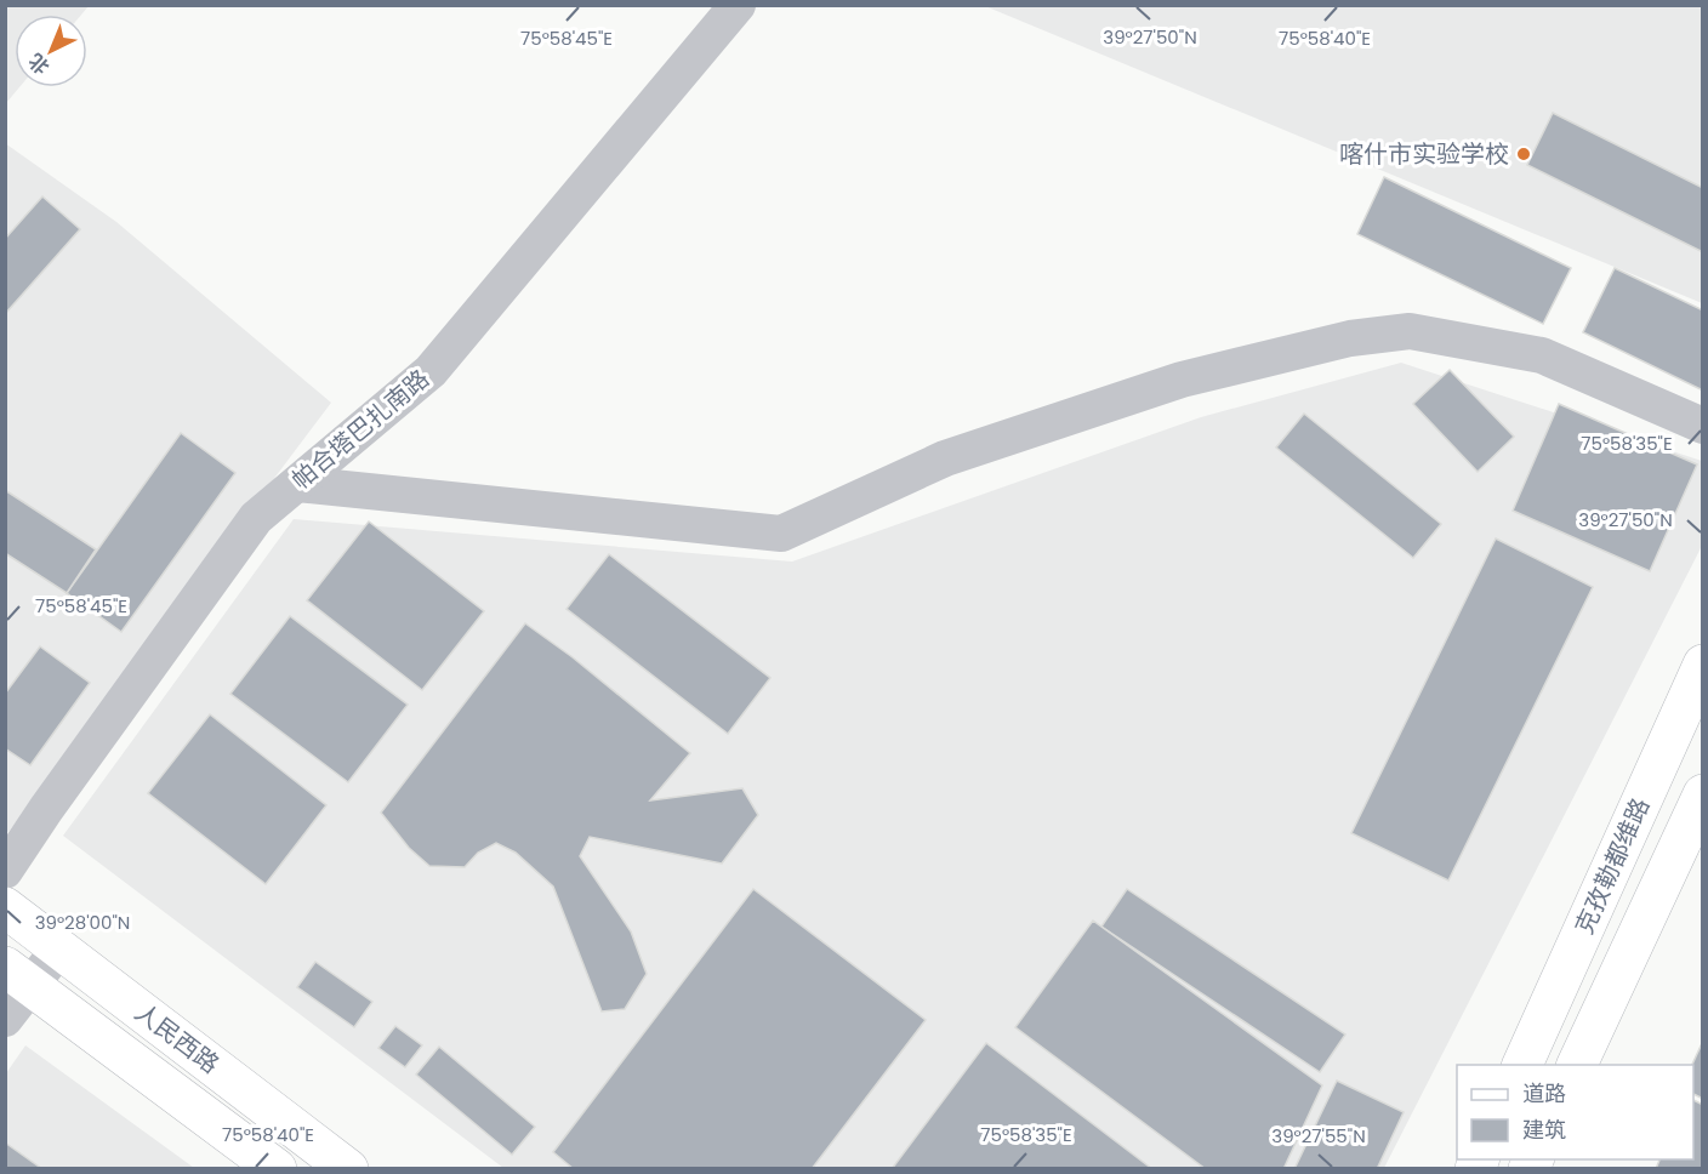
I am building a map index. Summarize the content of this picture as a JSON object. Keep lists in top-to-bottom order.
{
  "streets": {
    "main road": ["克孜勒都维路", "人民西路"],
    "street": ["帕合塔巴扎南路"]
  },
  "places": ["喀什市实验学校"],
  "legend": ["道路", "建筑"],
  "north": "bottom left",
  "coordinates": [
    "39°27'50\"N",
    "75°58'45\"E",
    "75°58'40\"E",
    "75°58'35\"E",
    "39°28'00\"N",
    "39°27'55\"N"
  ]
}
